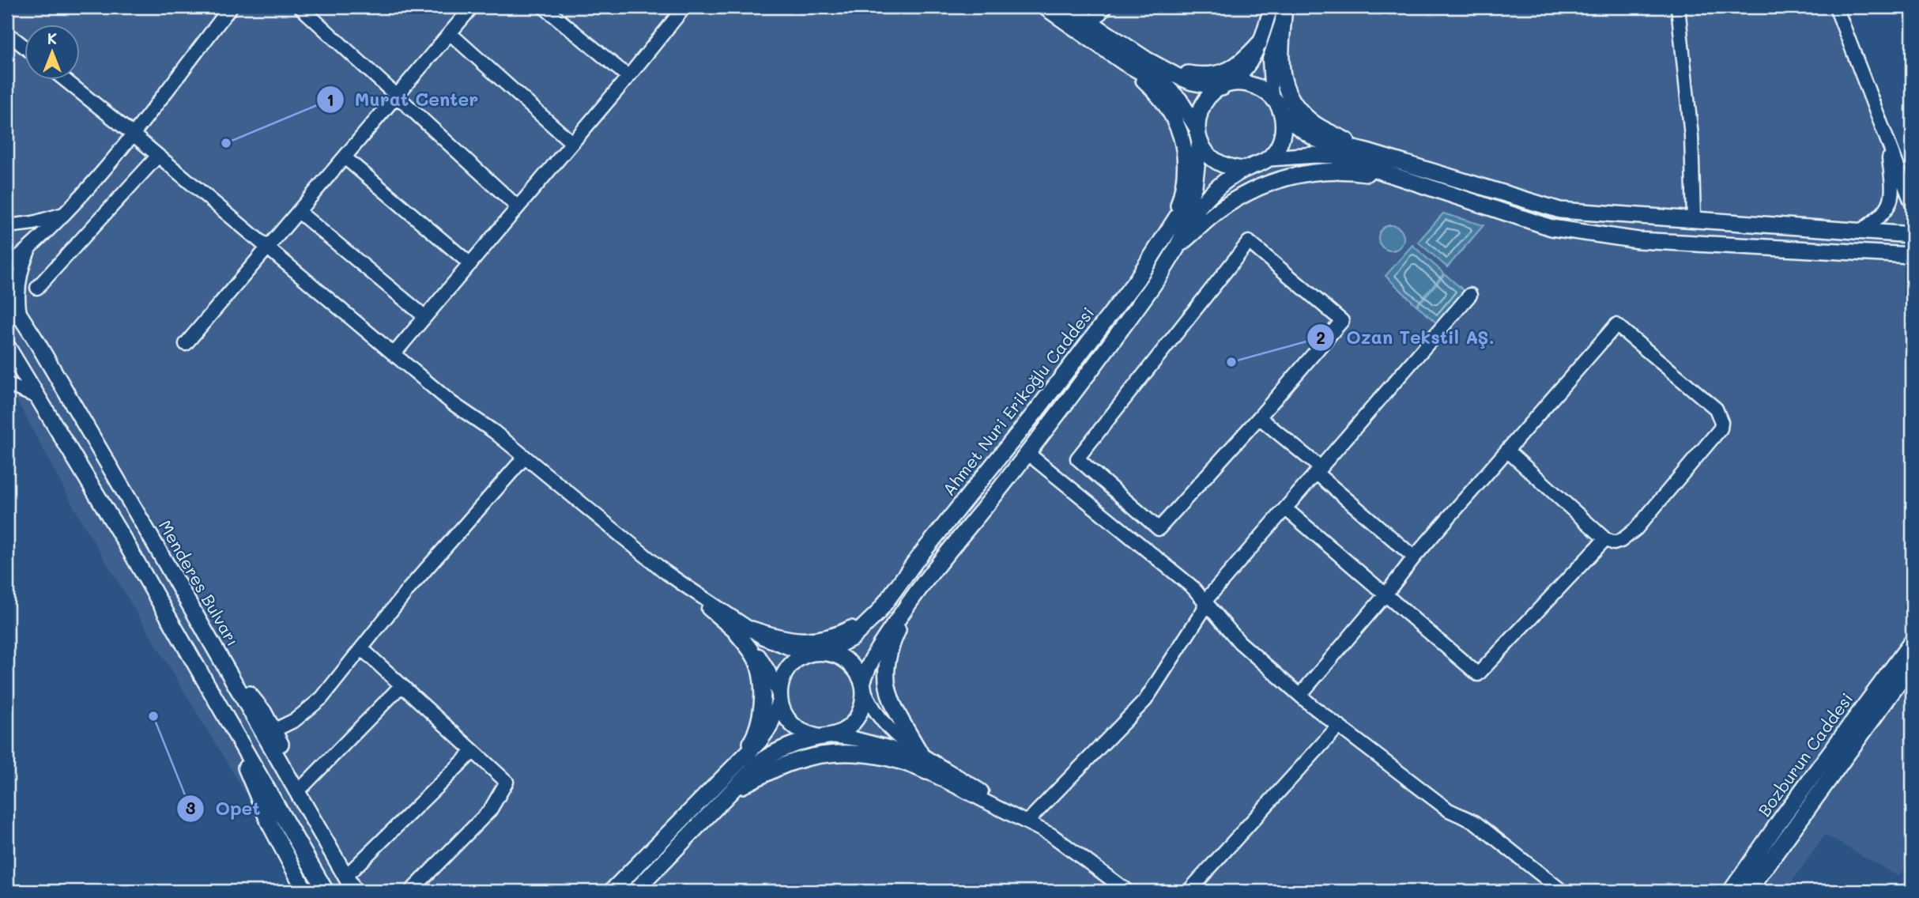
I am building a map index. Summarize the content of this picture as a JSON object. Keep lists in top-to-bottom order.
{
  "streets": {
    "main road": ["Ahmet Nuri Erikoğlu Caddesi", "Menderes Bulvarı", "Bozburun Caddesi"]
  },
  "places": ["Murat Center", "Ozan Tekstil AŞ.", "Opet"],
  "north": "top"
}
